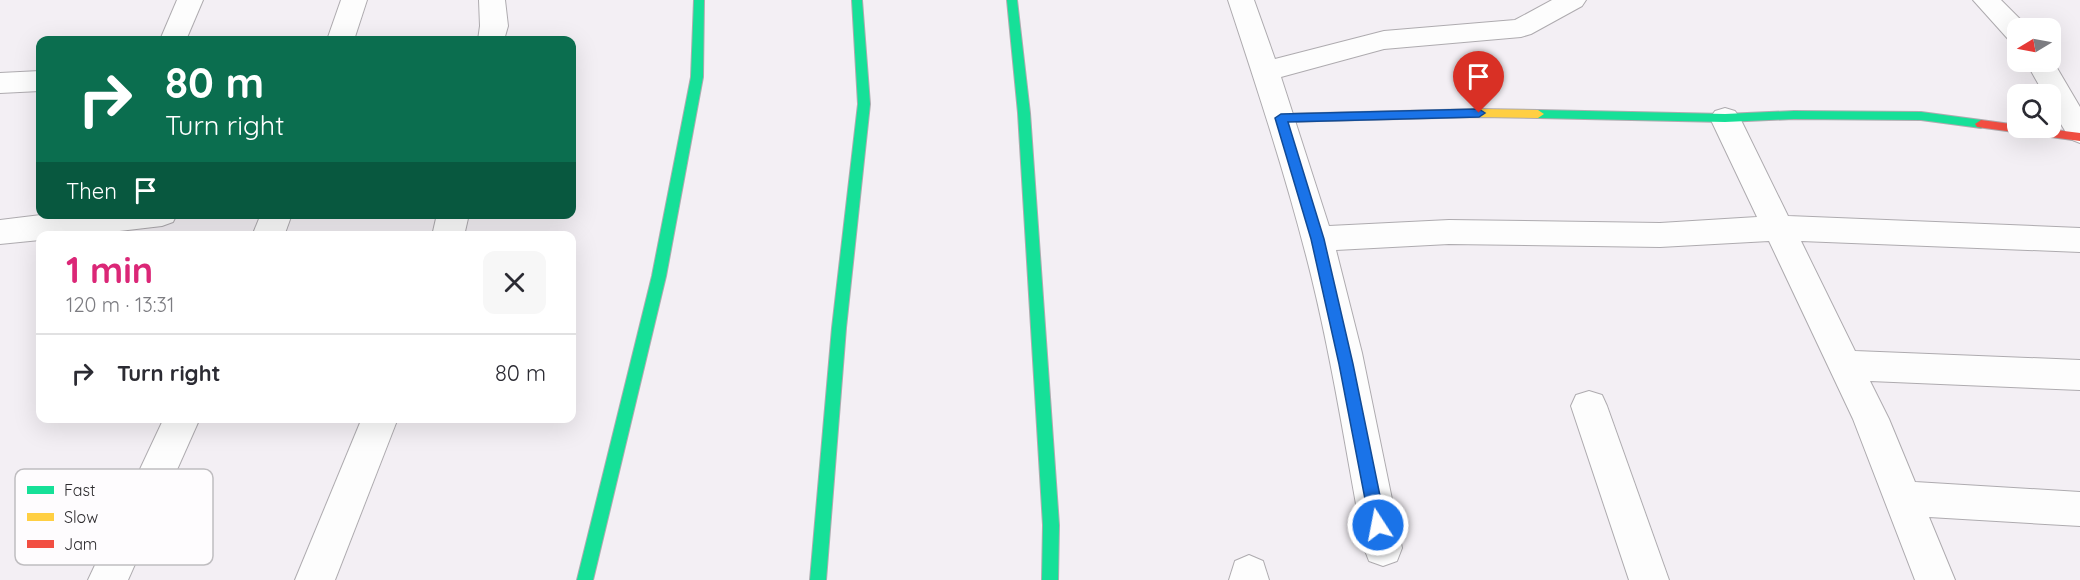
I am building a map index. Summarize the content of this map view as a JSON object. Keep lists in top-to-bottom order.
{
  "legend": ["Fast", "Slow", "Jam"],
  "north": "left",
  "page": {
    "turn": ["80 m", "Turn right"],
    "then": "Then",
    "heading": ["1 min", "120 m · 13:31"],
    "list": [
      {
        "name": "Turn right",
        "value": "80 m"
      }
    ]
  }
}
